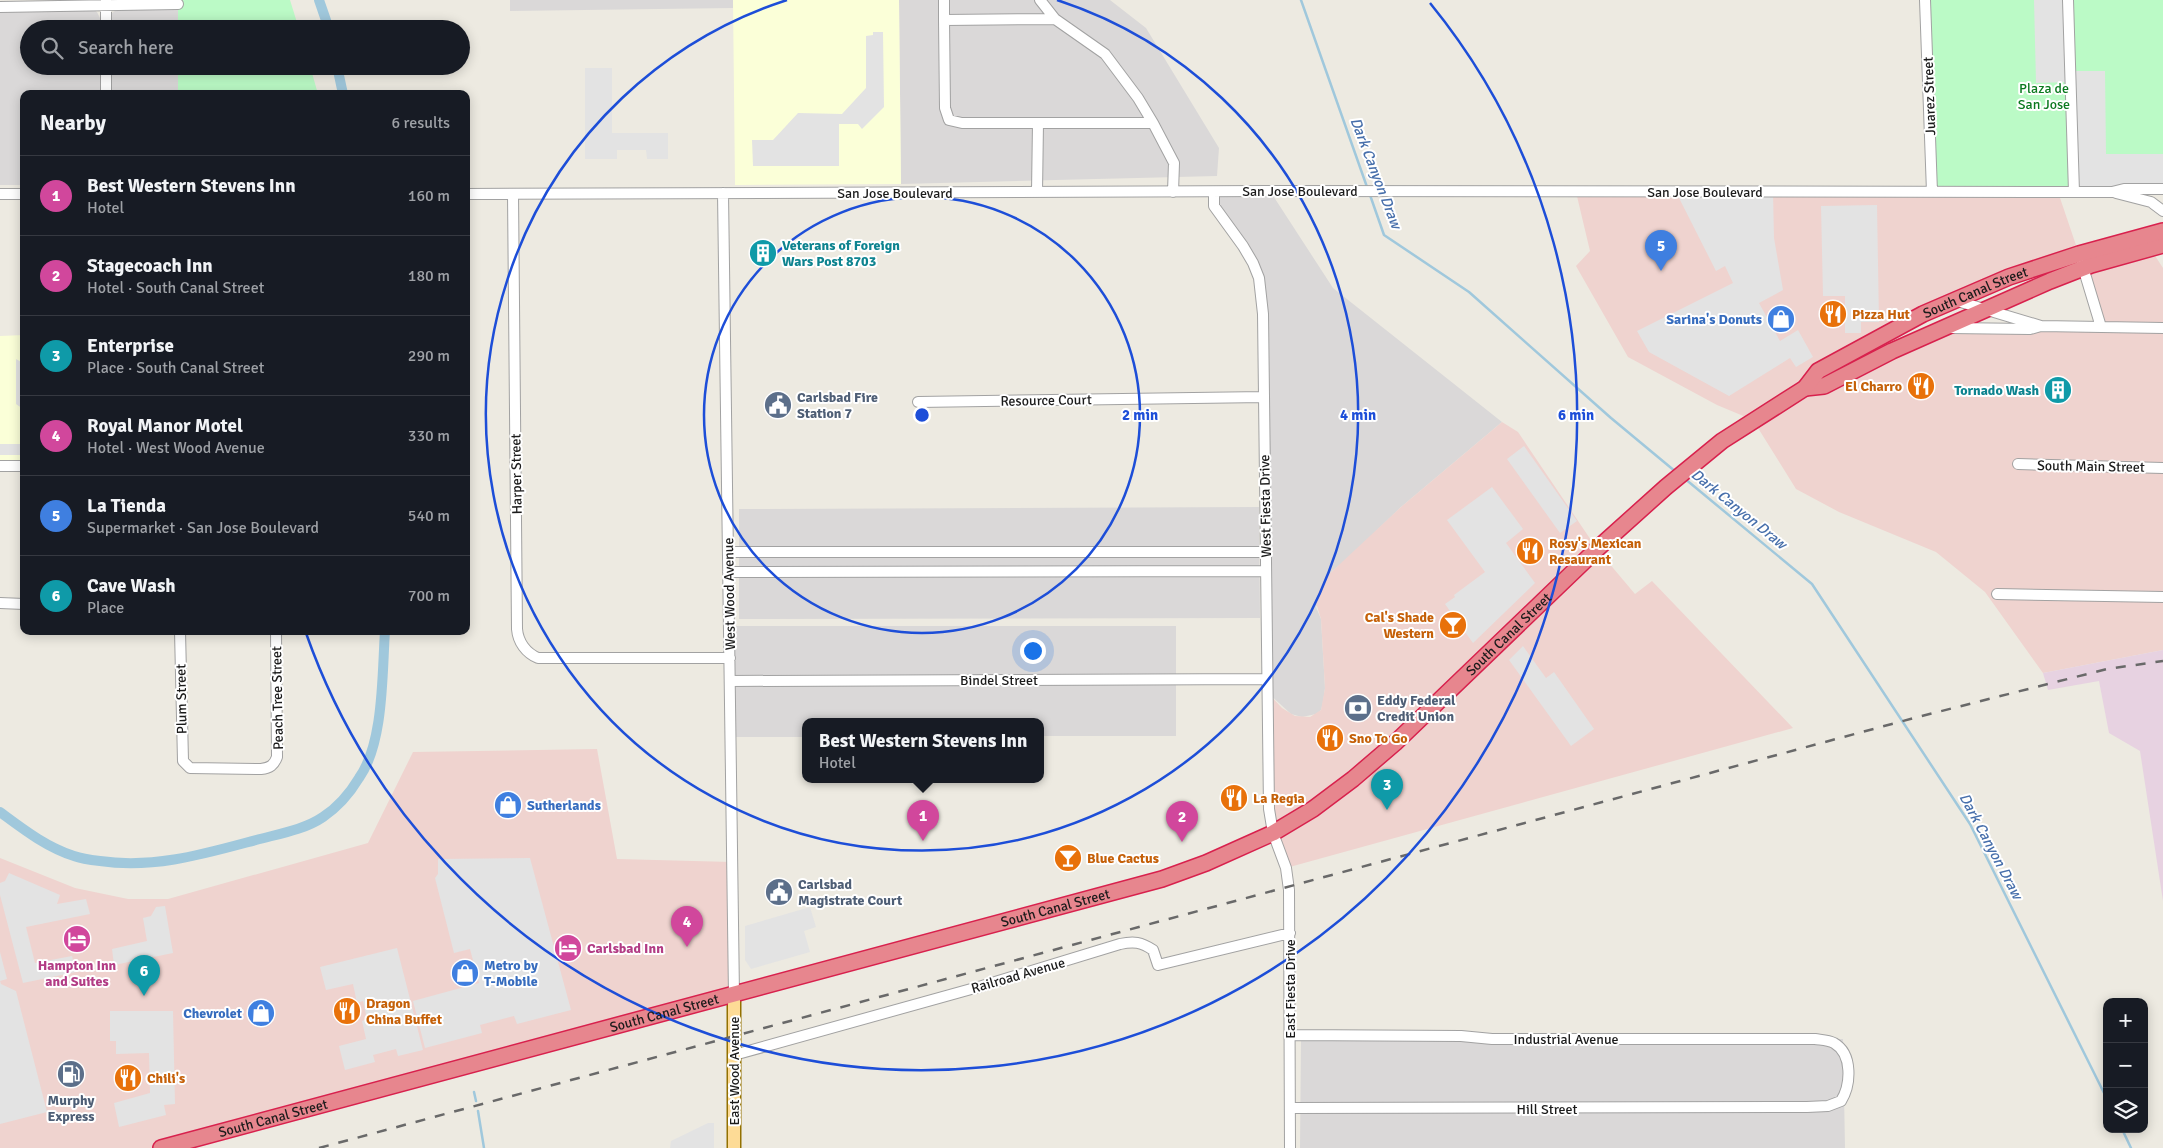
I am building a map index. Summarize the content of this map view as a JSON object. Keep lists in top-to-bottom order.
{
  "streets": {
    "highway": ["South Canal Street"],
    "main road": ["East Wood Avenue"],
    "street": [
      "Juarez Street",
      "San Jose Boulevard",
      "Resource Court",
      "South Main Street",
      "Harper Street",
      "West Fiesta Drive",
      "West Wood Avenue",
      "Bindel Street",
      "Peach Tree Street",
      "Plum Street",
      "Railroad Avenue",
      "East Fiesta Drive",
      "Industrial Avenue",
      "Hill Street"
    ]
  },
  "crossings": [
    ["Juarez Street", "San Jose Boulevard"],
    ["San Jose Boulevard", "Harper Street"],
    ["San Jose Boulevard", "West Fiesta Drive"],
    ["San Jose Boulevard", "West Wood Avenue"],
    ["South Canal Street", "West Fiesta Drive"],
    ["South Canal Street", "West Wood Avenue"],
    ["South Canal Street", "East Fiesta Drive"],
    ["South Canal Street", "East Wood Avenue"],
    ["Resource Court", "West Fiesta Drive"],
    ["Harper Street", "West Wood Avenue"],
    ["West Fiesta Drive", "Bindel Street"],
    ["West Fiesta Drive", "East Fiesta Drive"],
    ["West Wood Avenue", "Bindel Street"],
    ["West Wood Avenue", "East Wood Avenue"],
    ["Peach Tree Street", "Plum Street"],
    ["Railroad Avenue", "East Fiesta Drive"],
    ["Railroad Avenue", "East Wood Avenue"],
    ["East Fiesta Drive", "Industrial Avenue"],
    ["East Fiesta Drive", "Hill Street"],
    ["Industrial Avenue", "Hill Street"]
  ],
  "water": ["Dark Canyon Draw"],
  "parks": ["Plaza de San Jose"],
  "places": {
    "building": ["Veterans of Foreign Wars Post 8703", "Tornado Wash"],
    "restaurant": [
      "Pizza Hut",
      "El Charro",
      "Rosy's Mexican Resaurant",
      "Sno To Go",
      "La Regia",
      "Dragon China Buffet",
      "Chili's"
    ],
    "shop": [
      "Sarina's Donuts",
      "Sutherlands",
      "Metro by T-Mobile",
      "Chevrolet"
    ],
    "public building": ["Carlsbad Fire Station 7", "Carlsbad Magistrate Court"],
    "bar": ["Cal's Shade Western", "Blue Cactus"],
    "bank": ["Eddy Federal Credit Union"],
    "hotel": ["Hampton Inn and Suites", "Carlsbad Inn"],
    "fuel station": ["Murphy Express"]
  },
  "page": {
    "search": "Search here",
    "heading": ["Nearby", "6 results"],
    "list": [
      {
        "mark": "1",
        "name": "Best Western Stevens Inn",
        "note": "Hotel",
        "value": "160 m"
      },
      {
        "mark": "2",
        "name": "Stagecoach Inn",
        "note": "Hotel · South Canal Street",
        "value": "180 m"
      },
      {
        "mark": "3",
        "name": "Enterprise",
        "note": "Place · South Canal Street",
        "value": "290 m"
      },
      {
        "mark": "4",
        "name": "Royal Manor Motel",
        "note": "Hotel · West Wood Avenue",
        "value": "330 m"
      },
      {
        "mark": "5",
        "name": "La Tienda",
        "note": "Supermarket · San Jose Boulevard",
        "value": "540 m"
      },
      {
        "mark": "6",
        "name": "Cave Wash",
        "note": "Place",
        "value": "700 m"
      }
    ],
    "pins": [
      "5",
      "3",
      "1",
      "2",
      "4",
      "6"
    ],
    "popup": ["Best Western Stevens Inn", "Hotel"],
    "map_buttons": ["+", "−"]
  },
  "rings": ["2 min", "4 min", "6 min"]
}
